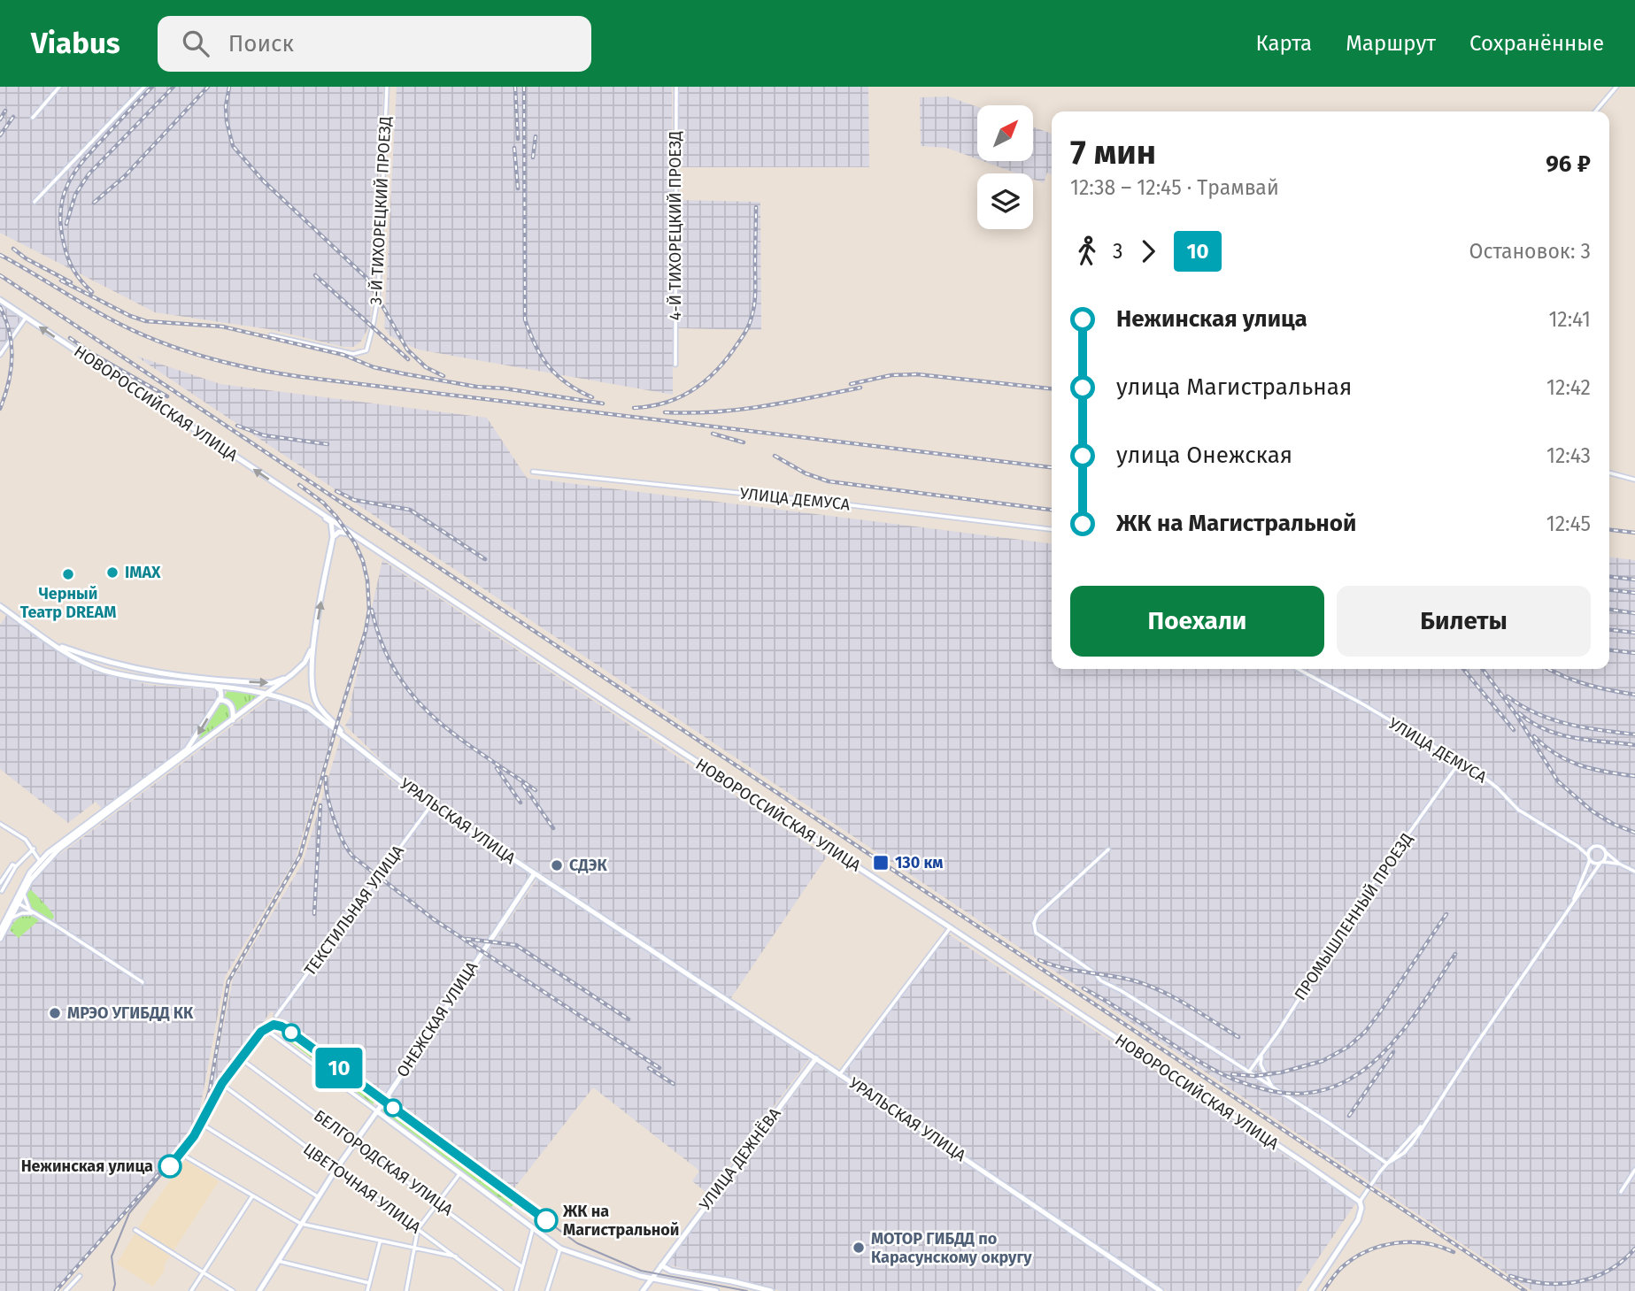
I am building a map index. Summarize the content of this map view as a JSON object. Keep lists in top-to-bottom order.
{
  "streets": {
    "main road": [
      "НОВОРОССИЙСКАЯ УЛИЦА",
      "УРАЛЬСКАЯ УЛИЦА",
      "ОНЕЖСКАЯ УЛИЦА",
      "УЛИЦА ДЕЖНЁВА"
    ],
    "street": [
      "3-Й ТИХОРЕЦКИЙ ПРОЕЗД",
      "4-Й ТИХОРЕЦКИЙ ПРОЕЗД",
      "УЛИЦА ДЕМУСА",
      "ТЕКСТИЛЬНАЯ УЛИЦА",
      "ПРОМЫШЛЕННЫЙ ПРОЕЗД",
      "БЕЛГОРОДСКАЯ УЛИЦА",
      "ЦВЕТОЧНАЯ УЛИЦА"
    ]
  },
  "crossings": [
    ["УЛИЦА ДЕМУСА", "ПРОМЫШЛЕННЫЙ ПРОЕЗД"],
    ["УРАЛЬСКАЯ УЛИЦА", "ТЕКСТИЛЬНАЯ УЛИЦА"],
    ["УРАЛЬСКАЯ УЛИЦА", "ОНЕЖСКАЯ УЛИЦА"],
    ["УРАЛЬСКАЯ УЛИЦА", "УЛИЦА ДЕЖНЁВА"],
    ["ОНЕЖСКАЯ УЛИЦА", "БЕЛГОРОДСКАЯ УЛИЦА"],
    ["ОНЕЖСКАЯ УЛИЦА", "ЦВЕТОЧНАЯ УЛИЦА"]
  ],
  "places": {
    "other": [
      "IMAX",
      "Черный Театр DREAM",
      "СДЭК",
      "МРЭО УГИБДД КК",
      "Нежинская улица",
      "ЖК на Магистральной",
      "МОТОР ГИБДД по Карасунскому округу"
    ],
    "transit": ["130 км"]
  },
  "lines": ["tram line 10"],
  "north": "top right",
  "page": {
    "header": "Viabus",
    "search": "Поиск",
    "nav": ["Карта", "Маршрут", "Сохранённые"],
    "on_map": "10",
    "heading": ["7 мин", "12:38 – 12:45 · Трамвай", "96 ₽"],
    "legs": ["3", "10", "Остановок: 3"],
    "list": [
      {
        "name": "Нежинская улица",
        "value": "12:41"
      },
      {
        "name": "улица Магистральная",
        "value": "12:42"
      },
      {
        "name": "улица Онежская",
        "value": "12:43"
      },
      {
        "name": "ЖК на Магистральной",
        "value": "12:45"
      }
    ],
    "buttons": ["Поехали", "Билеты"]
  }
}
